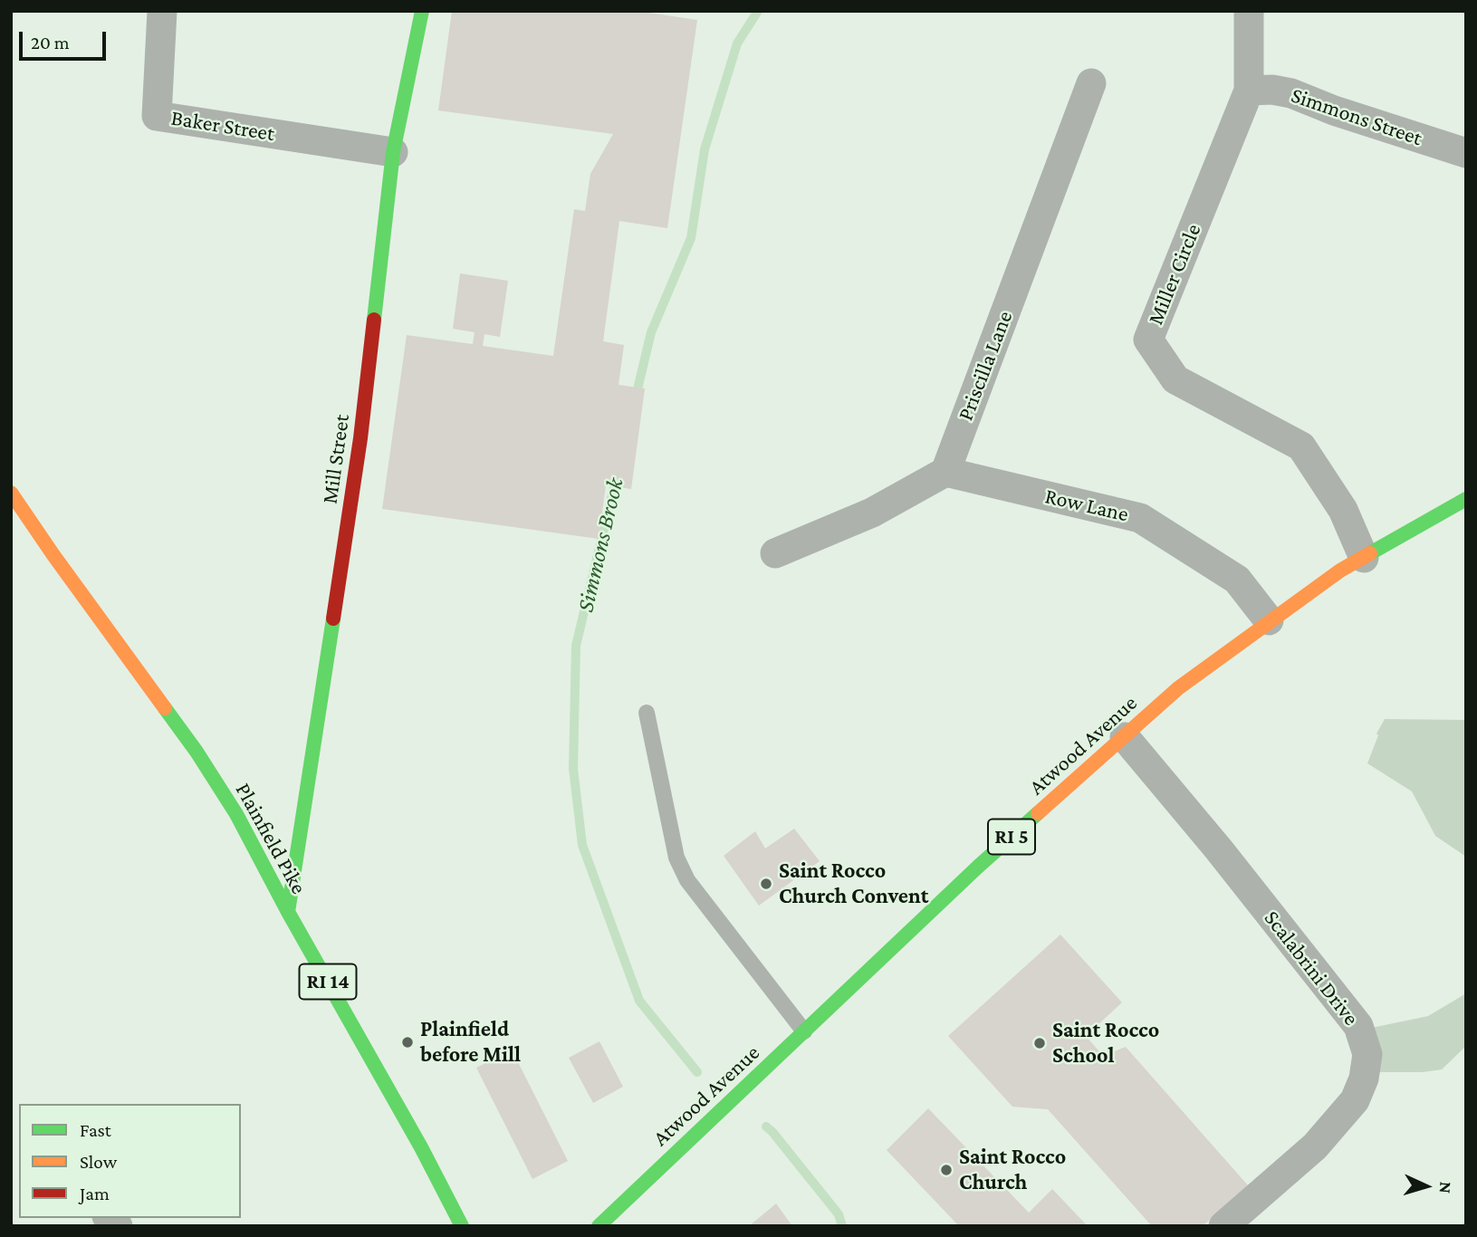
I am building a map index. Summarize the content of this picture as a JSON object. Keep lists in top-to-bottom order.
{
  "streets": {
    "main road": [
      "Mill Street",
      "Atwood Avenue",
      "RI 5",
      "Plainfield Pike",
      "RI 14"
    ],
    "street": [
      "Simmons Street",
      "Baker Street",
      "Miller Circle",
      "Priscilla Lane",
      "Row Lane",
      "Scalabrini Drive"
    ]
  },
  "crossings": [
    ["Simmons Street", "Miller Circle"],
    ["Baker Street", "Mill Street"],
    ["Miller Circle", "Atwood Avenue"],
    ["Priscilla Lane", "Row Lane"],
    ["Mill Street", "Plainfield Pike"],
    ["Row Lane", "Atwood Avenue"],
    ["Atwood Avenue", "Scalabrini Drive"]
  ],
  "water": ["Simmons Brook"],
  "places": [
    "Saint Rocco Church Convent",
    "Plainfield before Mill",
    "Saint Rocco School",
    "Saint Rocco Church"
  ],
  "legend": ["Fast", "Slow", "Jam"],
  "scale_bar": "20 m",
  "north": "right"
}
